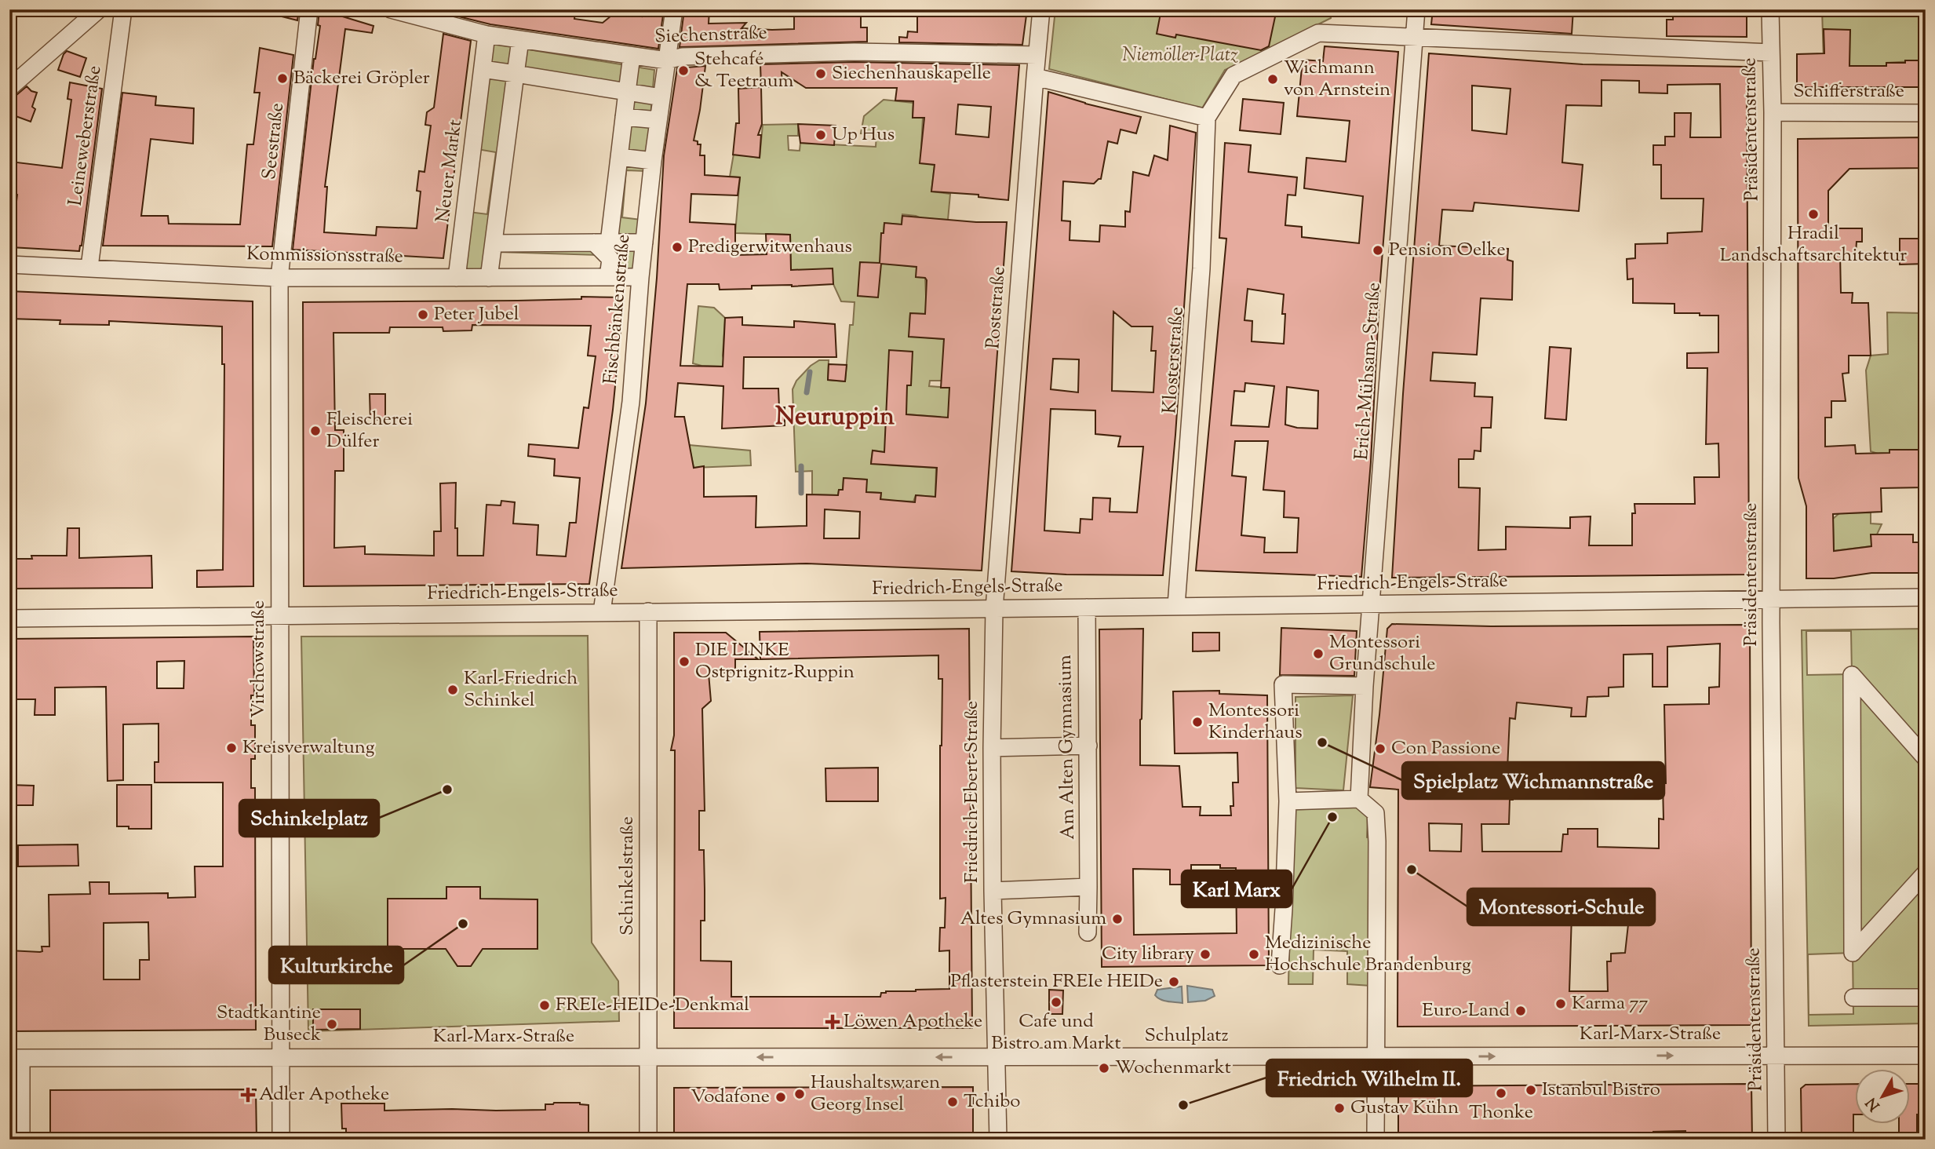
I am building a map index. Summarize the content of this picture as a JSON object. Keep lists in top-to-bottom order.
{
  "streets": {
    "street": [
      "Siechenstraße",
      "Schifferstraße",
      "Präsidentenstraße",
      "Leineweberstraße",
      "Seestraße",
      "Neuer Markt",
      "Kommissionsstraße",
      "Poststraße",
      "Fischbänkenstraße",
      "Klosterstraße",
      "Erich-Mühsam-Straße",
      "Friedrich-Engels-Straße",
      "Virchowstraße",
      "Am Alten Gymnasium",
      "Friedrich-Ebert-Straße",
      "Schinkelstraße",
      "Karl-Marx-Straße",
      "Schulplatz"
    ]
  },
  "crossings": [
    ["Siechenstraße", "Neuer Markt"],
    ["Siechenstraße", "Poststraße"],
    ["Siechenstraße", "Fischbänkenstraße"],
    ["Schifferstraße", "Präsidentenstraße"],
    ["Präsidentenstraße", "Friedrich-Engels-Straße"],
    ["Präsidentenstraße", "Karl-Marx-Straße"],
    ["Leineweberstraße", "Kommissionsstraße"],
    ["Seestraße", "Kommissionsstraße"],
    ["Seestraße", "Virchowstraße"],
    ["Neuer Markt", "Kommissionsstraße"],
    ["Kommissionsstraße", "Fischbänkenstraße"],
    ["Kommissionsstraße", "Virchowstraße"],
    ["Poststraße", "Friedrich-Engels-Straße"],
    ["Poststraße", "Friedrich-Ebert-Straße"],
    ["Fischbänkenstraße", "Friedrich-Engels-Straße"],
    ["Klosterstraße", "Friedrich-Engels-Straße"],
    ["Erich-Mühsam-Straße", "Friedrich-Engels-Straße"],
    ["Friedrich-Engels-Straße", "Virchowstraße"],
    ["Friedrich-Engels-Straße", "Am Alten Gymnasium"],
    ["Friedrich-Engels-Straße", "Friedrich-Ebert-Straße"],
    ["Friedrich-Engels-Straße", "Schinkelstraße"],
    ["Virchowstraße", "Karl-Marx-Straße"],
    ["Friedrich-Ebert-Straße", "Karl-Marx-Straße"],
    ["Friedrich-Ebert-Straße", "Schulplatz"],
    ["Schinkelstraße", "Karl-Marx-Straße"],
    ["Karl-Marx-Straße", "Schulplatz"]
  ],
  "districts": ["Neuruppin"],
  "parks": ["Niemöller-Platz"],
  "places": {
    "other": [
      "Stehcafé & Teetraum",
      "Siechenhauskapelle",
      "Bäckerei Gröpler",
      "Wichmann von Arnstein",
      "Up Hus",
      "Hradil Landschaftsarchitektur",
      "Predigerwitwenhaus",
      "Pension Oelke",
      "Peter Jubel",
      "Fleischerei Dülfer",
      "Montessori Grundschule",
      "DIE LINKE Ostprignitz-Ruppin",
      "Karl-Friedrich Schinkel",
      "Montessori Kinderhaus",
      "Spielplatz Wichmannstraße",
      "Kreisverwaltung",
      "Con Passione",
      "Schinkelplatz",
      "Karl Marx",
      "Montessori-Schule",
      "Altes Gymnasium",
      "Kulturkirche",
      "City library",
      "Medizinische Hochschule Brandenburg",
      "Pflasterstein FREIe HEIDe",
      "Cafe und Bistro am Markt",
      "Karma 77",
      "FREIe-HEIDe-Denkmal",
      "Euro-Land",
      "Stadtkantine Buseck",
      "Wochenmarkt",
      "Istanbul Bistro",
      "Thonke",
      "Haushaltswaren Georg Insel",
      "Vodafone",
      "Tchibo",
      "Friedrich Wilhelm II.",
      "Gustav Kühn"
    ],
    "health": ["Löwen Apotheke", "Adler Apotheke"]
  },
  "north": "bottom left"
}
